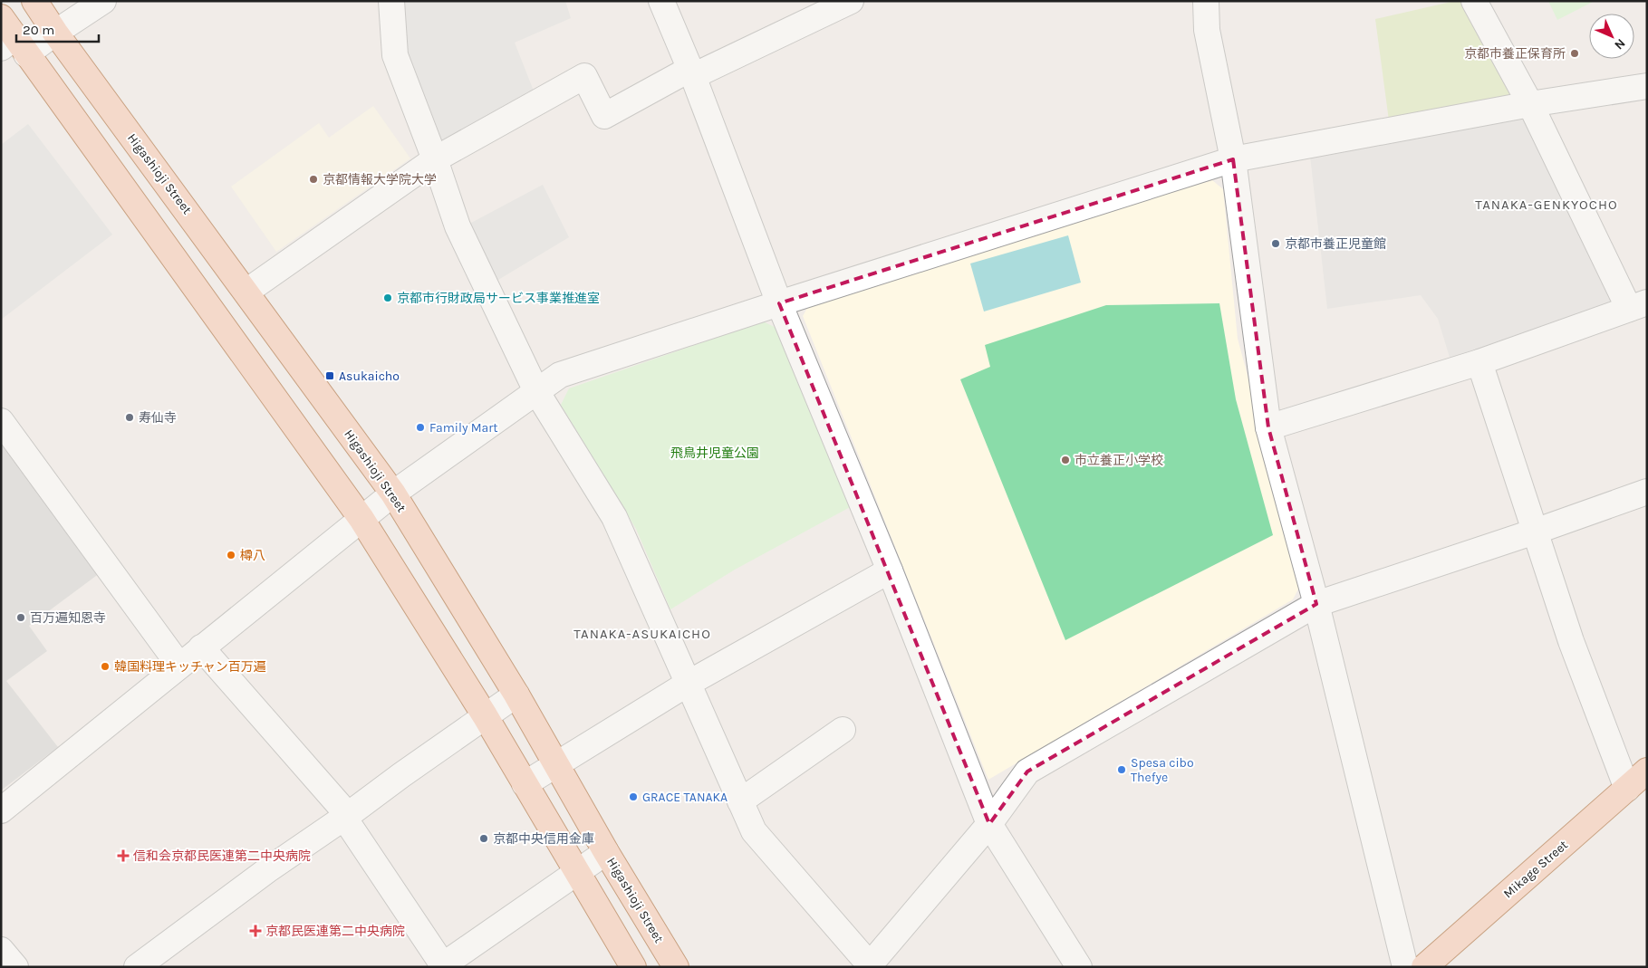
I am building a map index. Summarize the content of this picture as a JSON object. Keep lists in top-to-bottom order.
{
  "streets": {
    "main road": ["Higashioji Street", "Mikage Street"]
  },
  "districts": ["TANAKA-GENKYOCHO", "TANAKA-ASUKAICHO"],
  "parks": ["飛鳥井児童公園"],
  "places": {
    "other": [
      "京都市養正保育所",
      "京都情報大学院大学",
      "京都市養正児童館",
      "京都市行財政局サービス事業推進室",
      "寿仙寺",
      "Family Mart",
      "市立養正小学校",
      "樽八",
      "百万遍知恩寺",
      "韓国料理キッチャン百万遍",
      "Spesa cibo Thefye",
      "GRACE TANAKA",
      "京都中央信用金庫"
    ],
    "transit": ["Asukaicho"],
    "health": ["信和会京都民医連第二中央病院", "京都民医連第二中央病院"]
  },
  "scale_bar": "20 m",
  "north": "bottom right"
}
